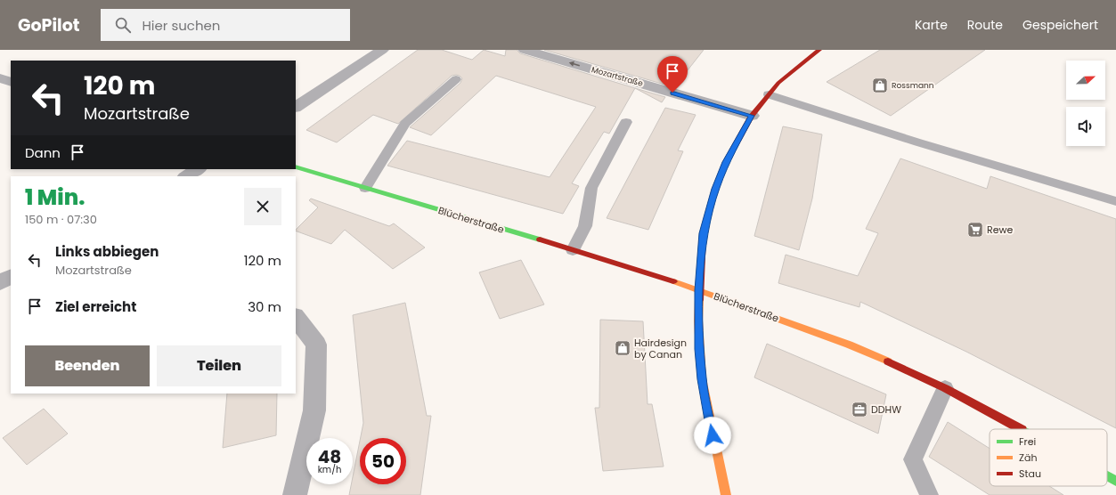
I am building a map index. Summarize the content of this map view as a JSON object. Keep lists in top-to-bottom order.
{
  "streets": {
    "street": ["Mozartstraße", "Blücherstraße"]
  },
  "one_way": ["Mozartstraße"],
  "places": {
    "shop": ["Rossmann", "Hairdesign by Canan"],
    "supermarket": ["Rewe"],
    "office": ["DDHW"]
  },
  "legend": ["Frei", "Zäh", "Stau"],
  "north": "right",
  "page": {
    "header": "GoPilot",
    "search": "Hier suchen",
    "nav": ["Karte", "Route", "Gespeichert"],
    "turn": ["120 m", "Mozartstraße"],
    "then": "Dann",
    "heading": ["1 Min.", "150 m · 07:30"],
    "list": [
      {
        "name": "Links abbiegen",
        "note": "Mozartstraße",
        "value": "120 m"
      },
      {
        "name": "Ziel erreicht",
        "value": "30 m"
      }
    ],
    "buttons": ["Beenden", "Teilen"],
    "speed": "48 km/h",
    "limit": "50"
  }
}
